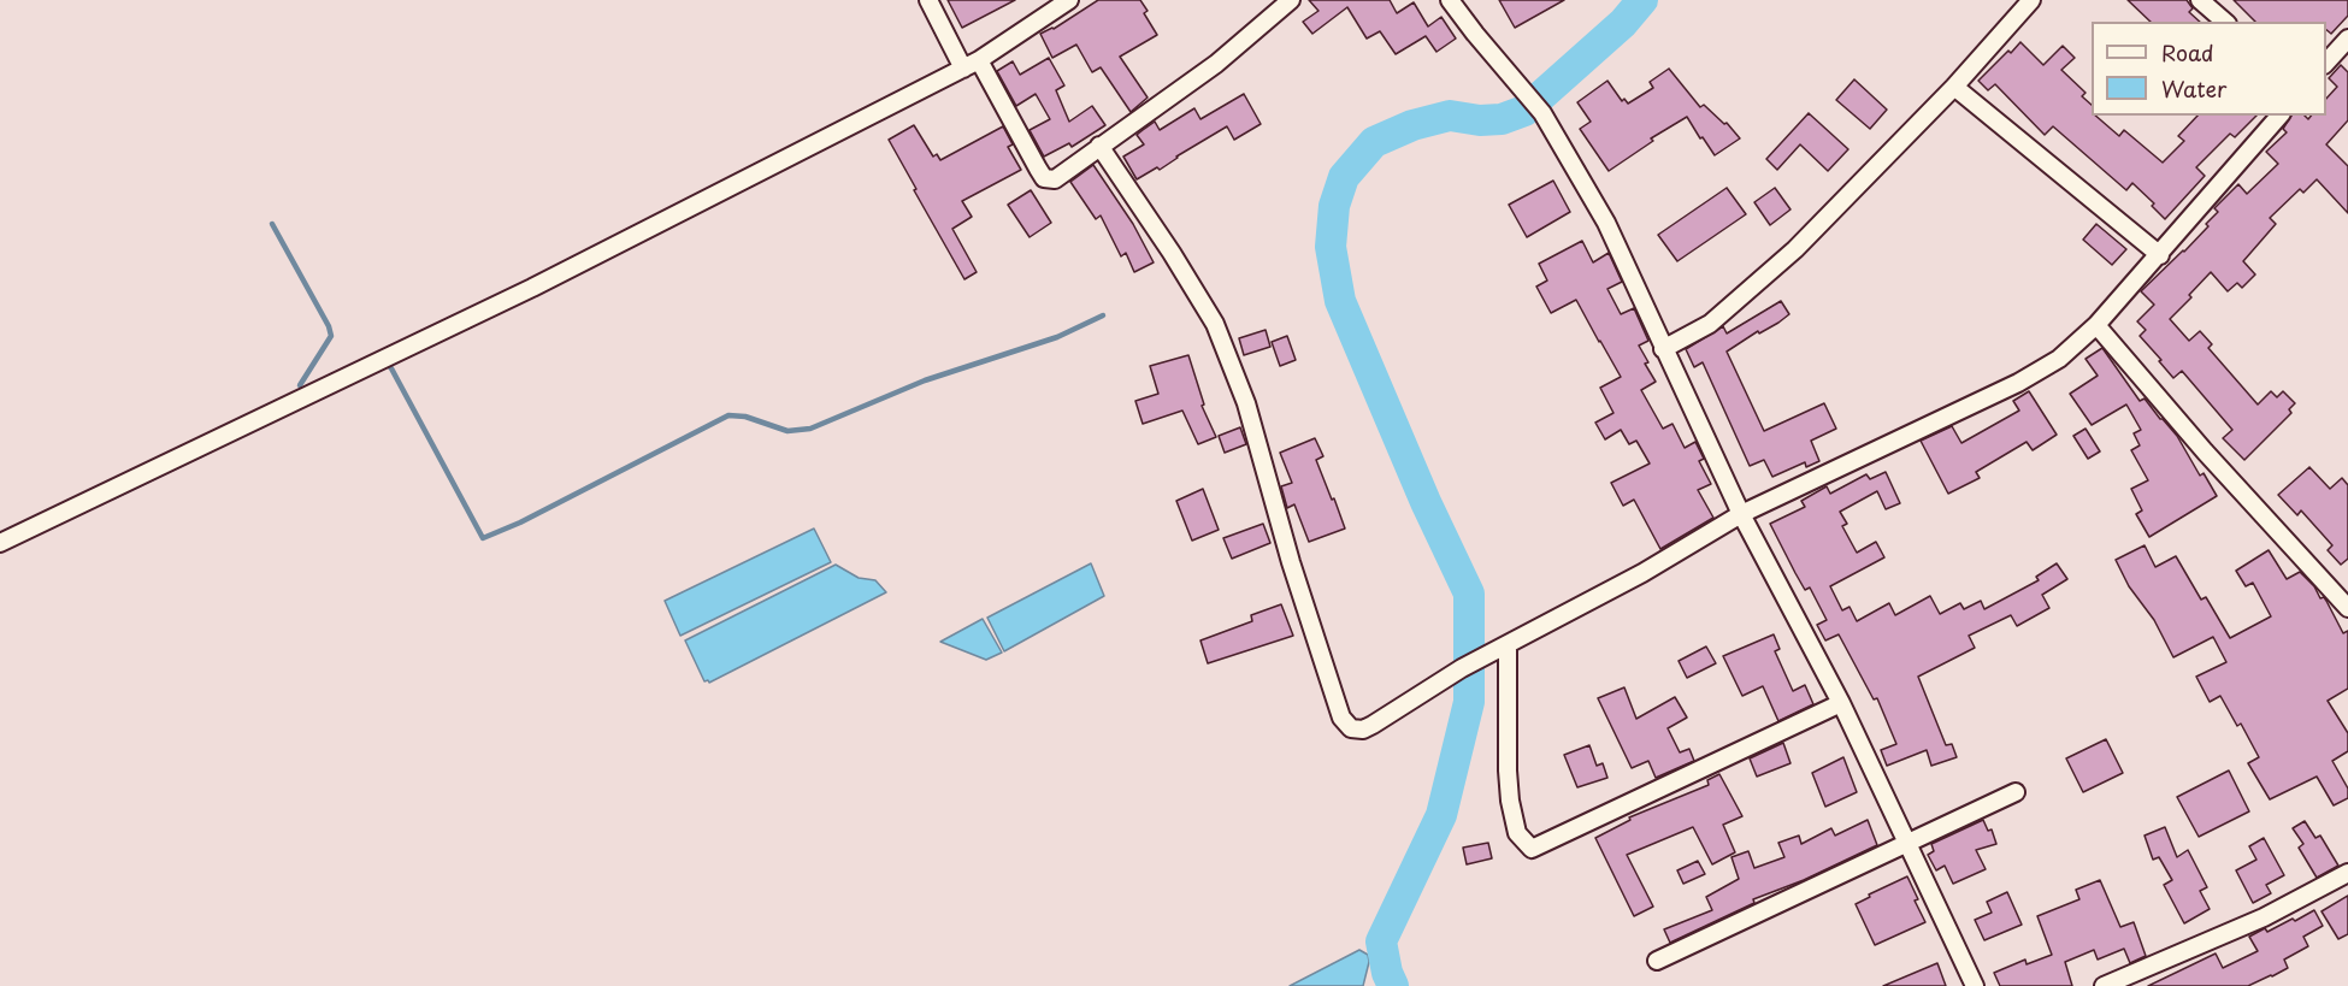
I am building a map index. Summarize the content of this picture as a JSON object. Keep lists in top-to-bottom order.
{
  "legend": ["Road", "Water"]
}
